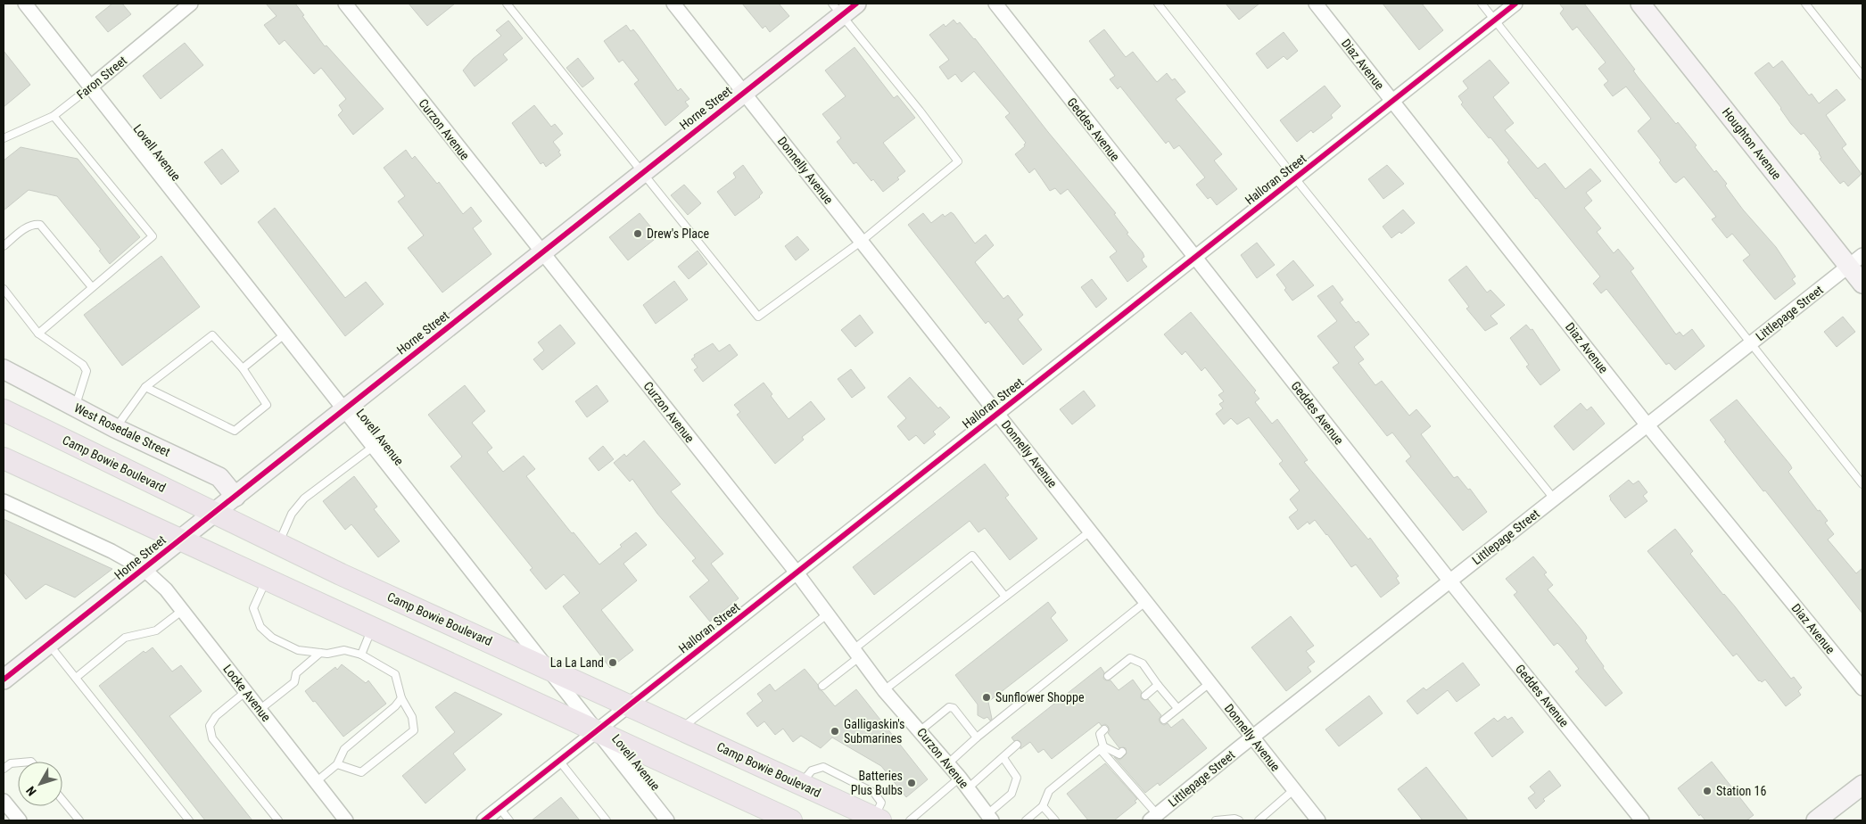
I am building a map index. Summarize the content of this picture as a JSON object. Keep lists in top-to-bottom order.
{
  "streets": {
    "main road": ["Camp Bowie Boulevard"],
    "street": [
      "Diaz Avenue",
      "Faron Street",
      "Horne Street",
      "Curzon Avenue",
      "Geddes Avenue",
      "Houghton Avenue",
      "Lovell Avenue",
      "Donnelly Avenue",
      "Halloran Street",
      "Littlepage Street",
      "West Rosedale Street",
      "Locke Avenue"
    ]
  },
  "crossings": [
    ["Diaz Avenue", "Halloran Street"],
    ["Diaz Avenue", "Littlepage Street"],
    ["Faron Street", "Lovell Avenue"],
    ["Horne Street", "Curzon Avenue"],
    ["Horne Street", "Lovell Avenue"],
    ["Horne Street", "Donnelly Avenue"],
    ["Horne Street", "West Rosedale Street"],
    ["Horne Street", "Camp Bowie Boulevard"],
    ["Horne Street", "Locke Avenue"],
    ["Curzon Avenue", "Halloran Street"],
    ["Geddes Avenue", "Halloran Street"],
    ["Geddes Avenue", "Littlepage Street"],
    ["Houghton Avenue", "Littlepage Street"],
    ["Lovell Avenue", "Halloran Street"],
    ["Lovell Avenue", "Camp Bowie Boulevard"],
    ["Donnelly Avenue", "Halloran Street"],
    ["Donnelly Avenue", "Littlepage Street"],
    ["Halloran Street", "Camp Bowie Boulevard"]
  ],
  "places": [
    "Drew's Place",
    "La La Land",
    "Sunflower Shoppe",
    "Galligaskin's Submarines",
    "Batteries Plus Bulbs",
    "Station 16"
  ],
  "north": "bottom left"
}
